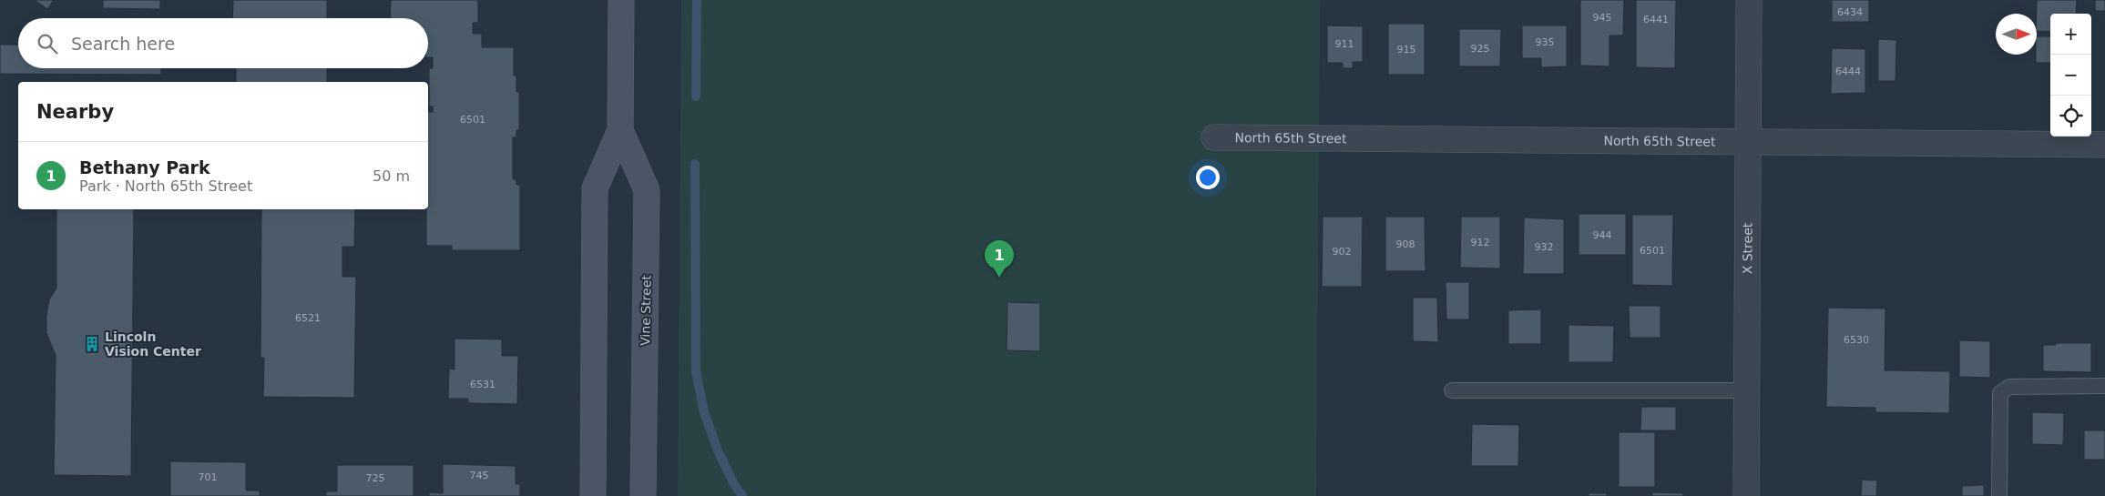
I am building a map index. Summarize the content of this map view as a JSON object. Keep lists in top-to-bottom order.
{
  "streets": {
    "main road": ["Vine Street"],
    "street": ["North 65th Street", "X Street"]
  },
  "crossings": [
    ["North 65th Street", "X Street"]
  ],
  "places": {
    "building": ["Lincoln Vision Center"]
  },
  "house_numbers": [
    "6434",
    "945",
    "6441",
    "935",
    "911",
    "925",
    "915",
    "6444",
    "6501",
    "944",
    "912",
    "908",
    "932",
    "6501",
    "902",
    "6521",
    "6530",
    "6531",
    "745",
    "701",
    "725"
  ],
  "north": "right",
  "page": {
    "map_buttons": ["+", "−"],
    "search": "Search here",
    "heading": "Nearby",
    "list": [
      {
        "mark": "1",
        "name": "Bethany Park",
        "note": "Park · North 65th Street",
        "value": "50 m"
      }
    ],
    "pins": "1"
  }
}
